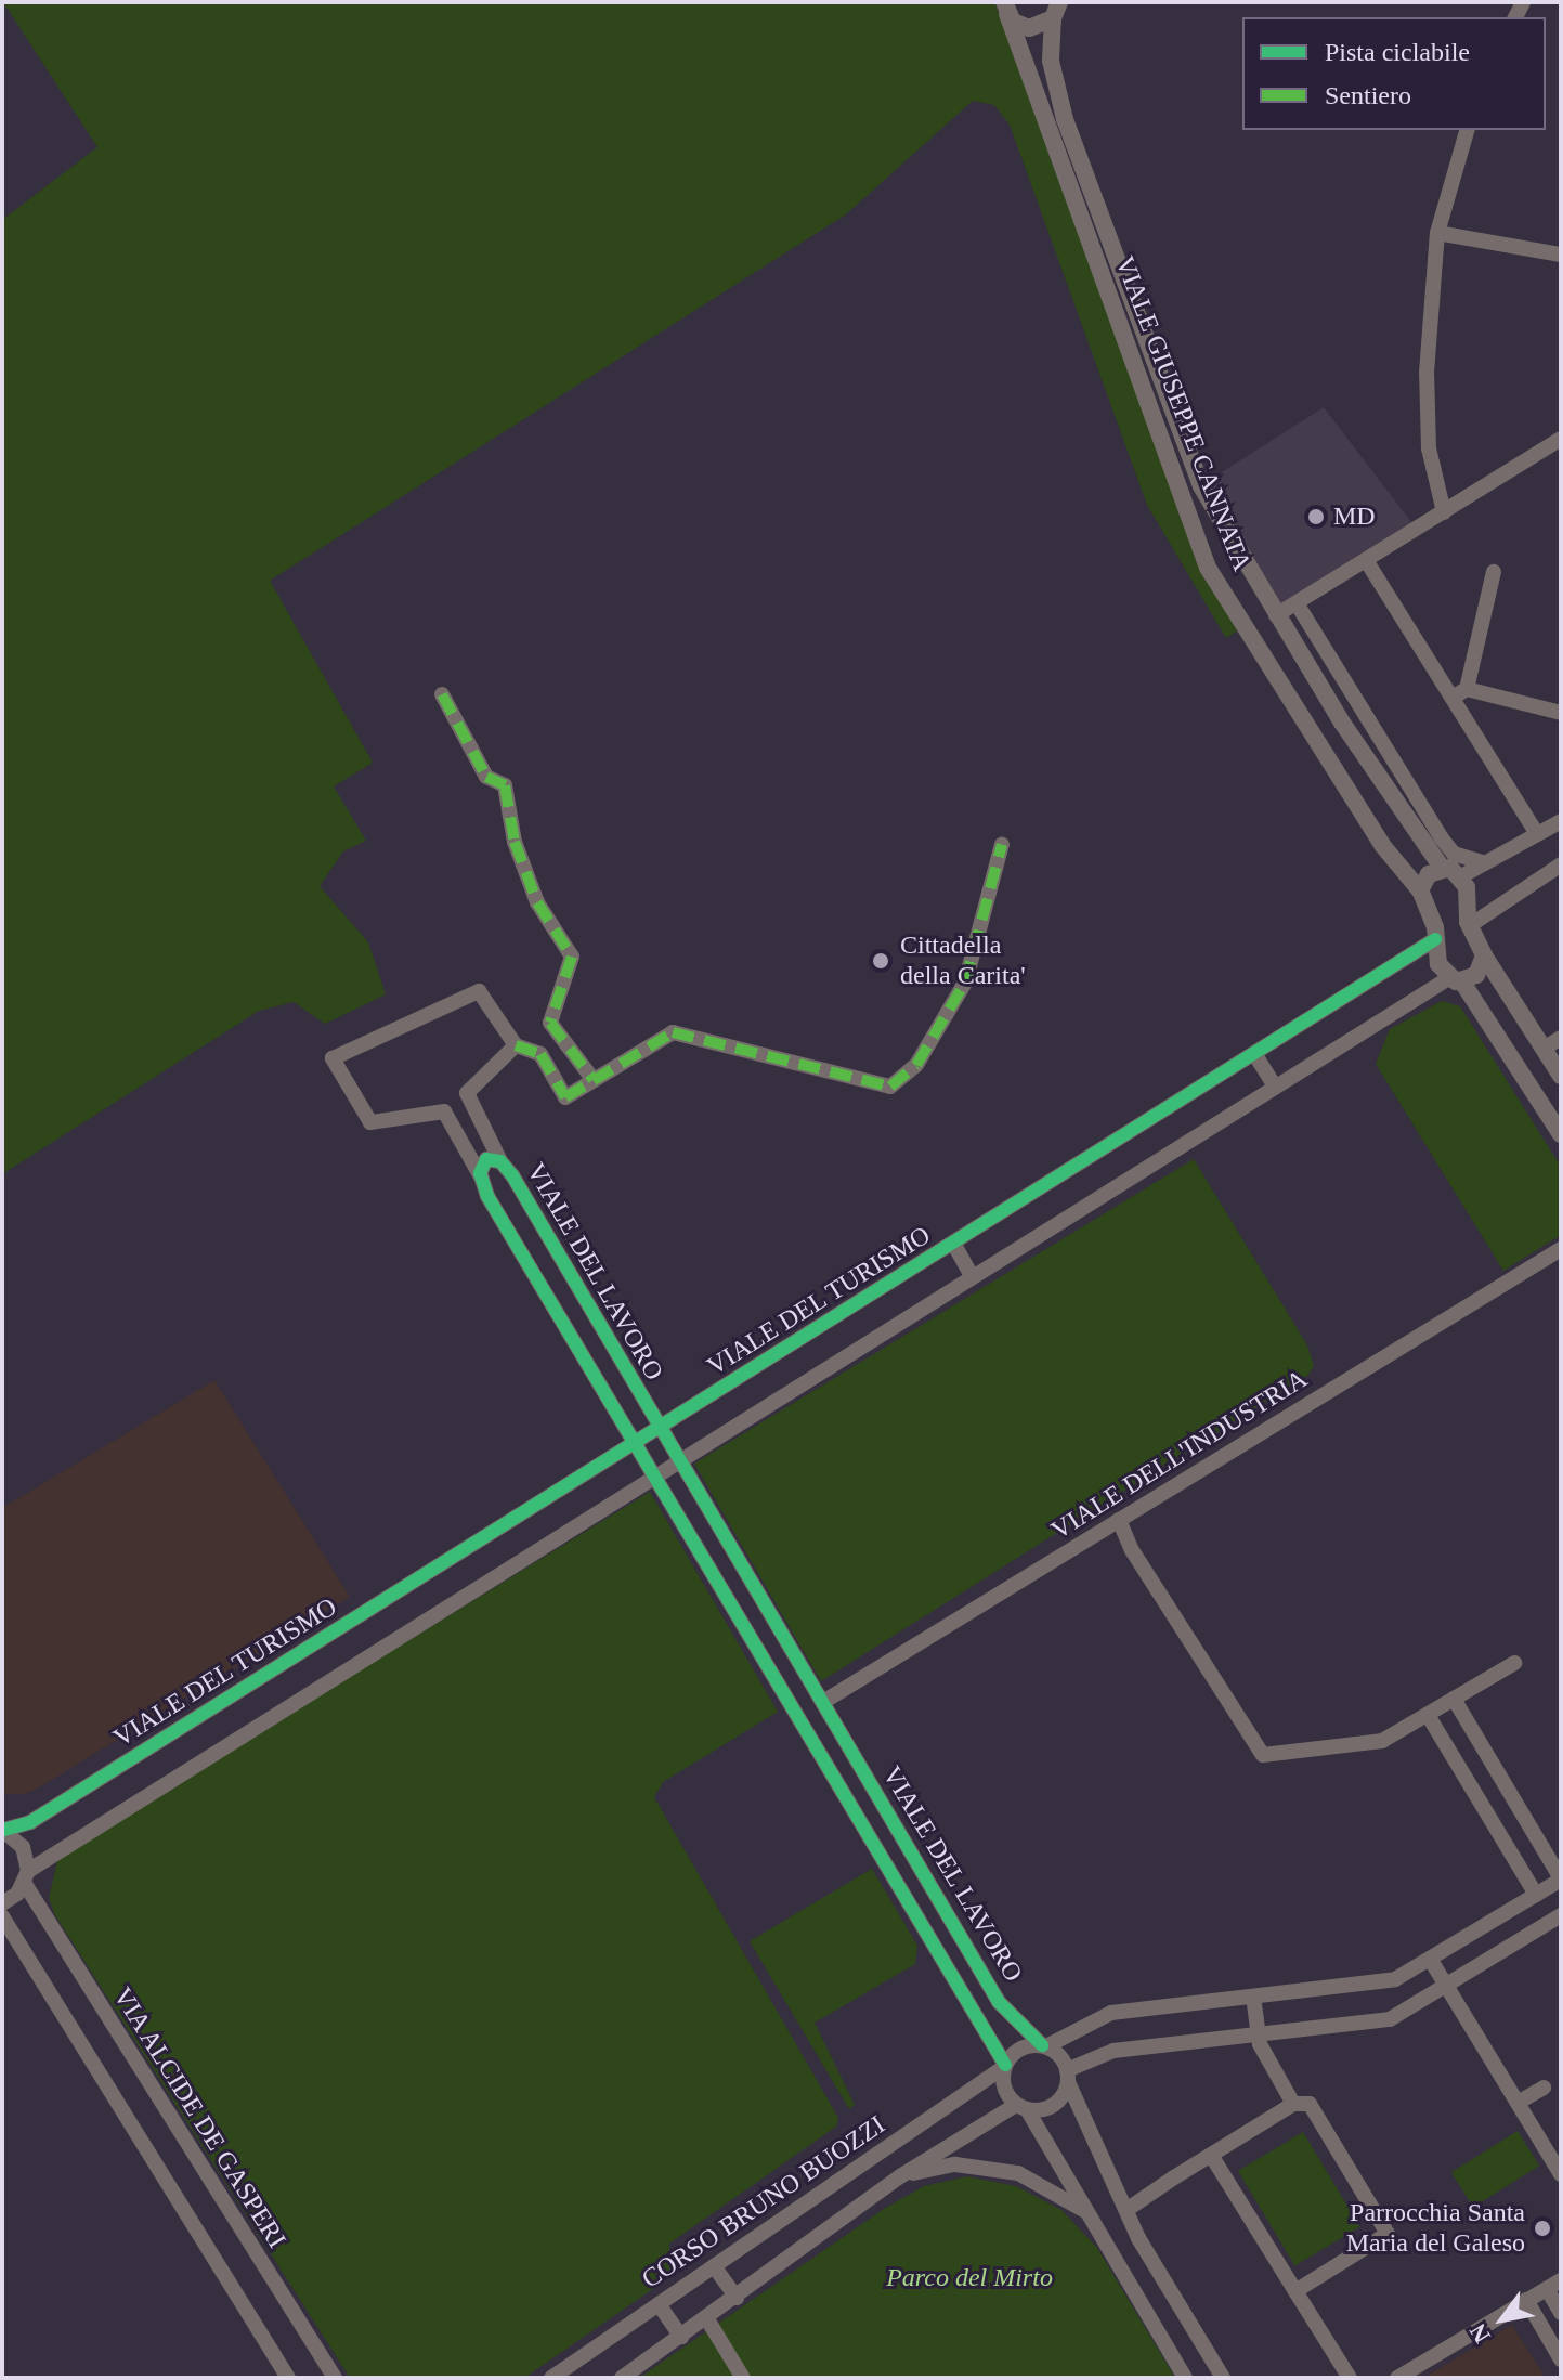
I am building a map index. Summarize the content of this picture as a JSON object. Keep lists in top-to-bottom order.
{
  "streets": {
    "street": [
      "VIALE GIUSEPPE CANNATA",
      "VIALE DEL LAVORO",
      "VIALE DEL TURISMO",
      "VIALE DELL'INDUSTRIA",
      "VIA ALCIDE DE GASPERI",
      "CORSO BRUNO BUOZZI"
    ]
  },
  "crossings": [
    ["VIALE GIUSEPPE CANNATA", "VIALE DEL TURISMO"],
    ["VIALE DEL LAVORO", "VIALE DEL TURISMO"],
    ["VIALE DEL LAVORO", "VIALE DELL'INDUSTRIA"],
    ["VIALE DEL LAVORO", "CORSO BRUNO BUOZZI"],
    ["VIALE DEL TURISMO", "VIA ALCIDE DE GASPERI"]
  ],
  "parks": ["Parco del Mirto"],
  "places": ["MD", "Cittadella della Carita'", "Parrocchia Santa Maria del Galeso"],
  "legend": ["Pista ciclabile", "Sentiero"],
  "north": "bottom left"
}
